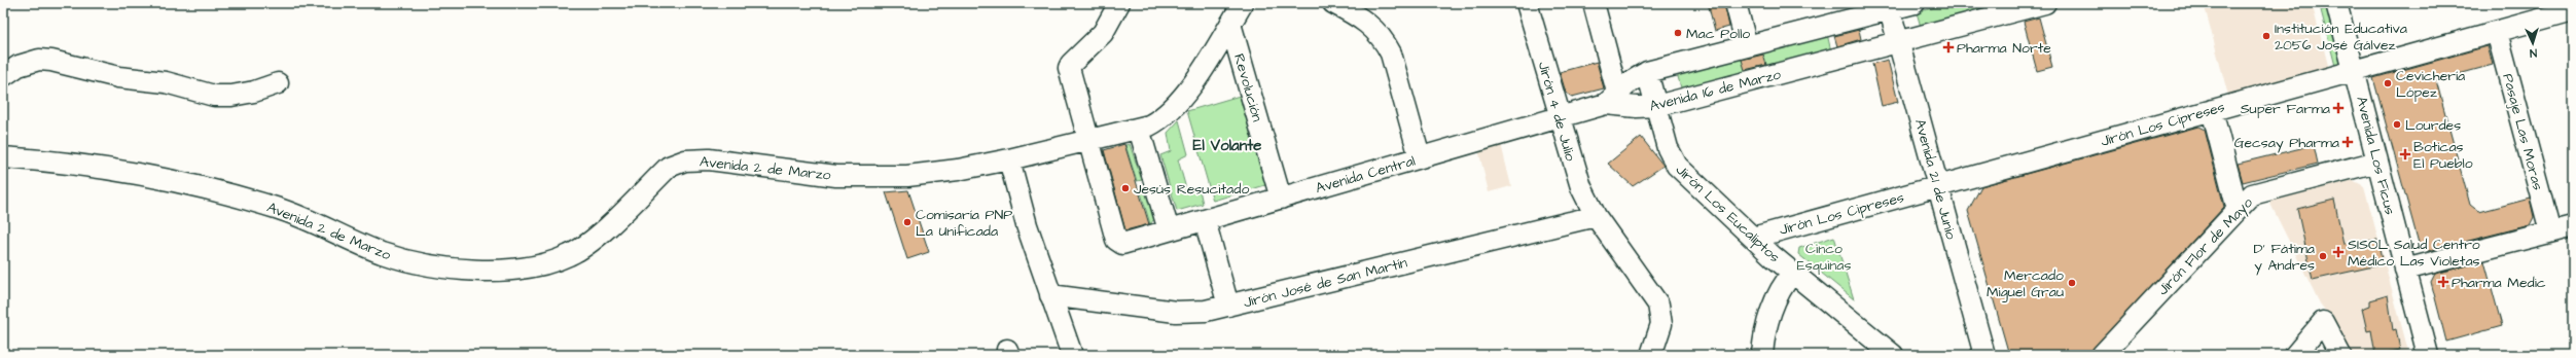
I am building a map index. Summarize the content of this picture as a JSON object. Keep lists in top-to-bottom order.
{
  "streets": {
    "street": [
      "Revolución",
      "Avenida 16 de Marzo",
      "Jirón 4 de Julio",
      "Jirón Los Cipreses",
      "Pasaje Las Moras",
      "Avenida Los Ficus",
      "Avenida 2 de Marzo",
      "Avenida Central",
      "Avenida 21 de Junio",
      "Jirón Los Eucaliptos",
      "Jirón Flor de Mayo",
      "Jirón José de San Martín"
    ]
  },
  "crossings": [
    ["Revolución", "Avenida 2 de Marzo"],
    ["Revolución", "Avenida Central"],
    ["Avenida 16 de Marzo", "Avenida Central"],
    ["Avenida 16 de Marzo", "Avenida 21 de Junio"],
    ["Avenida 16 de Marzo", "Jirón Los Eucaliptos"],
    ["Jirón 4 de Julio", "Avenida Central"],
    ["Jirón 4 de Julio", "Jirón José de San Martín"],
    ["Jirón Los Cipreses", "Pasaje Las Moras"],
    ["Jirón Los Cipreses", "Avenida Los Ficus"],
    ["Jirón Los Cipreses", "Avenida 21 de Junio"],
    ["Jirón Los Cipreses", "Jirón Los Eucaliptos"],
    ["Avenida Los Ficus", "Jirón Flor de Mayo"],
    ["Avenida 2 de Marzo", "Avenida Central"]
  ],
  "districts": ["El Volante"],
  "parks": ["Cinco Esquinas"],
  "places": {
    "other": [
      "Mac Pollo",
      "Institución Educativa 2056 José Gálvez",
      "Cevichería López",
      "Lourdes",
      "Jesús Resucitado",
      "Comisaría PNP La Unificada",
      "D' Fátima y Andres",
      "Mercado Miguel Grau"
    ],
    "health": [
      "Pharma Norte",
      "Super Farma",
      "Gecsay Pharma",
      "Boticas El Pueblo",
      "SISOL Salud Centro Médico Las Violetas",
      "Pharma Medic"
    ]
  },
  "north": "bottom"
}
